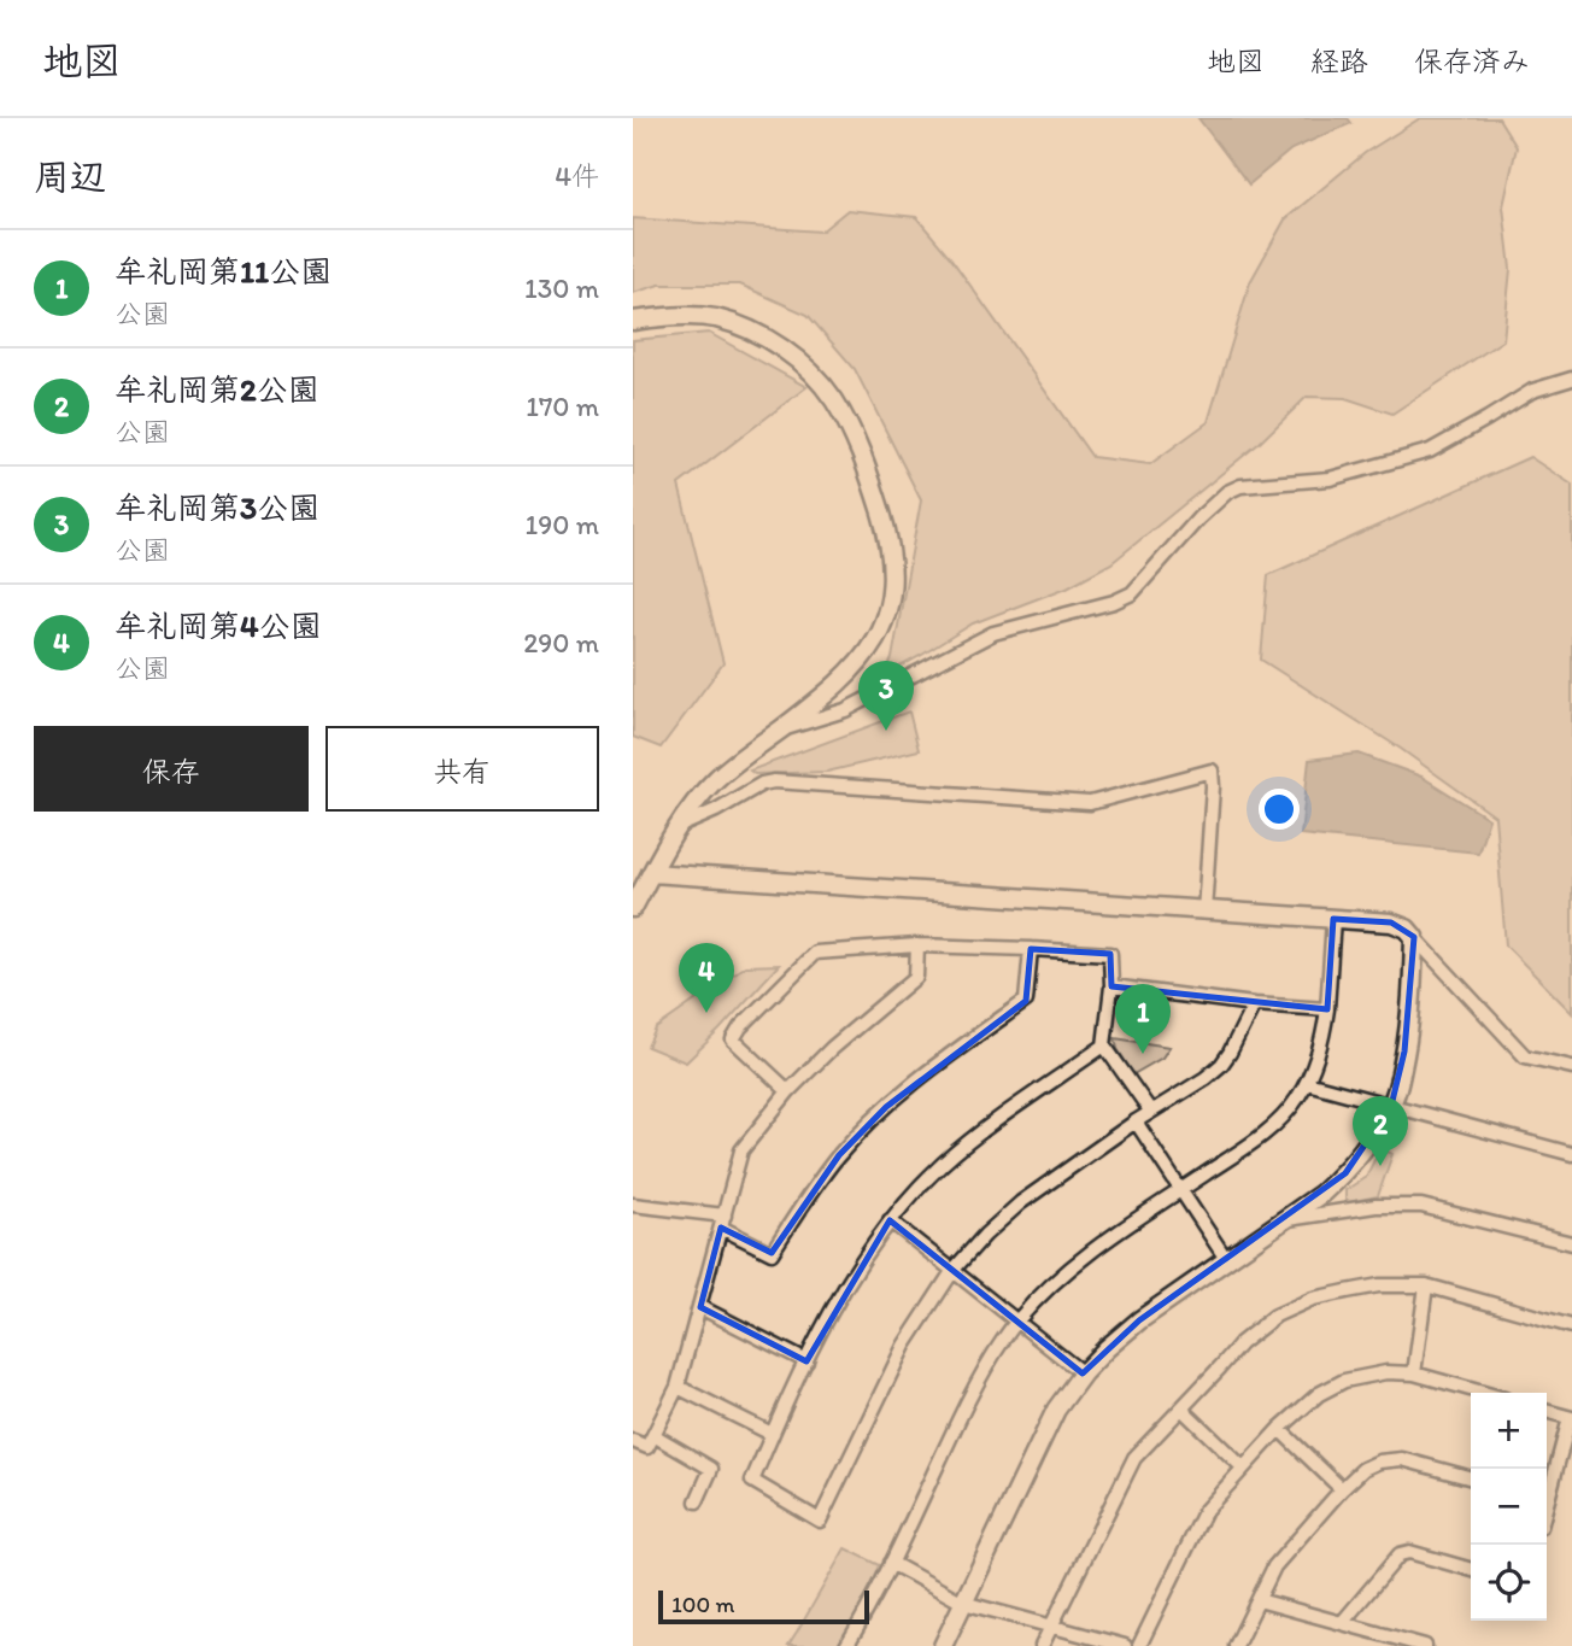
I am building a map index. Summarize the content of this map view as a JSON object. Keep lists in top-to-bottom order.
{
  "scale_bar": "100 m",
  "page": {
    "header": "地図",
    "nav": ["地図", "経路", "保存済み"],
    "heading": ["周辺", "4件"],
    "list": [
      {
        "mark": "1",
        "name": "牟礼岡第11公園",
        "note": "公園",
        "value": "130 m"
      },
      {
        "mark": "2",
        "name": "牟礼岡第2公園",
        "note": "公園",
        "value": "170 m"
      },
      {
        "mark": "3",
        "name": "牟礼岡第3公園",
        "note": "公園",
        "value": "190 m"
      },
      {
        "mark": "4",
        "name": "牟礼岡第4公園",
        "note": "公園",
        "value": "290 m"
      }
    ],
    "pins": [
      "3",
      "4",
      "1",
      "2"
    ],
    "buttons": ["保存", "共有"],
    "map_buttons": ["+", "−"],
    "scale": "100 m"
  }
}
